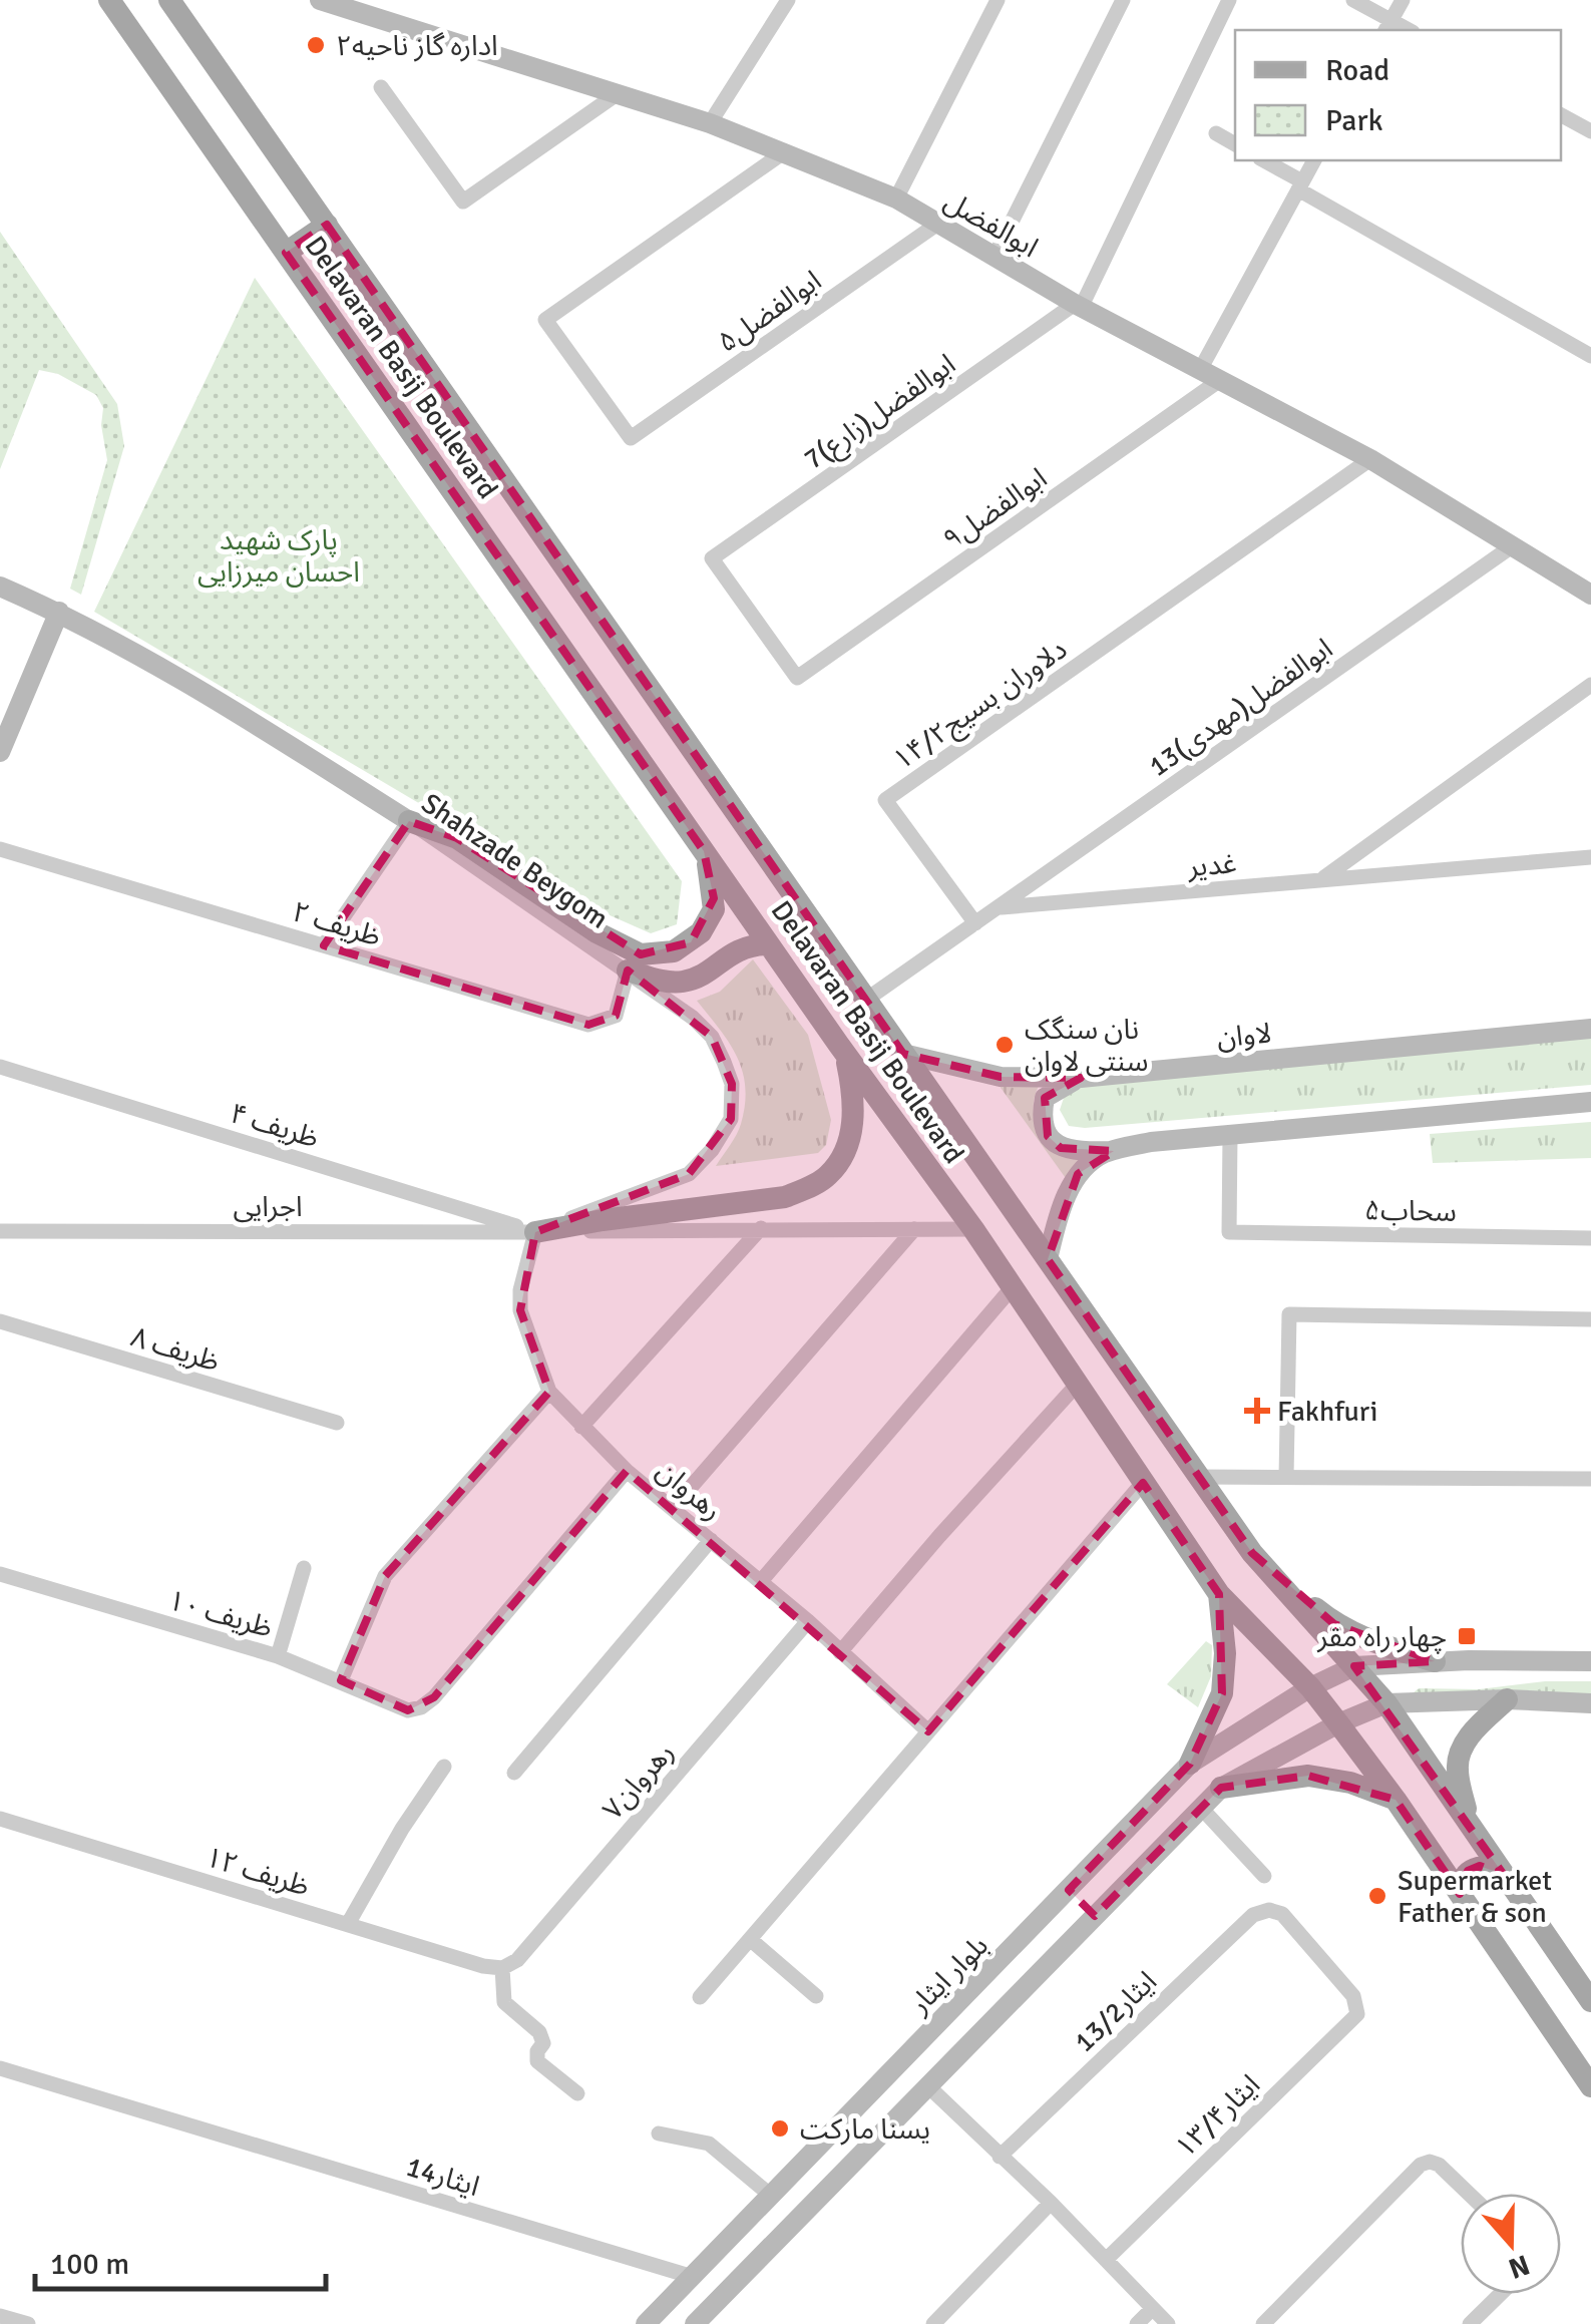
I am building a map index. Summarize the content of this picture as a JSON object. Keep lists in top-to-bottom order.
{
  "streets": {
    "main road": ["Delavaran Basij Boulevard"],
    "street": [
      "ابوالفضل",
      "ابوالفضل۵",
      "7ابوالفضل(زارع)",
      "ابوالفضل۹",
      "۱۴/۲دلاوران بسیج",
      "13ابوالفضل(مهدی)",
      "Shahzade Beygom",
      "غدیر",
      "ظریف ۲",
      "لاوان",
      "ظریف ۴",
      "اجرایی",
      "۵سحاب",
      "ظریف ۸",
      "رهروان",
      "ظریف ۱۰",
      "رهروان۷",
      "ظریف ۱۲",
      "بلوار ایثار",
      "ایثار13/2",
      "ایثار۱۳/۴",
      "ایثار14"
    ]
  },
  "crossings": [
    ["ابوالفضل", "ابوالفضل۵"],
    ["ابوالفضل", "7ابوالفضل(زارع)"],
    ["ابوالفضل", "ابوالفضل۹"],
    ["ابوالفضل", "۱۴/۲دلاوران بسیج"],
    ["ابوالفضل", "13ابوالفضل(مهدی)"],
    ["Delavaran Basij Boulevard", "لاوان"],
    ["Delavaran Basij Boulevard", "اجرایی"],
    ["Delavaran Basij Boulevard", "بلوار ایثار"],
    ["7ابوالفضل(زارع)", "ابوالفضل۹"],
    ["13ابوالفضل(مهدی)", "غدیر"],
    ["Shahzade Beygom", "ظریف ۲"],
    ["Shahzade Beygom", "ظریف ۴"],
    ["Shahzade Beygom", "اجرایی"],
    ["Shahzade Beygom", "رهروان"],
    ["ظریف ۴", "اجرایی"],
    ["ظریف ۴", "رهروان"],
    ["اجرایی", "رهروان"],
    ["رهروان", "ظریف ۱۰"],
    ["رهروان", "رهروان۷"],
    ["رهروان۷", "ظریف ۱۲"],
    ["بلوار ایثار", "ایثار14"],
    ["ایثار13/2", "ایثار۱۳/۴"]
  ],
  "parks": ["پارک شهید احسان میرزایی"],
  "places": {
    "other": [
      "اداره گاز ناحیه۲",
      "نان سنگک سنتی لاوان",
      "Supermarket Father & son",
      "یسنا مارکت"
    ],
    "health": ["Fakhfuri"],
    "transit": ["چهار راه مقر‍"]
  },
  "legend": ["Road", "Park"],
  "scale_bar": "100 m",
  "north": "bottom"
}
